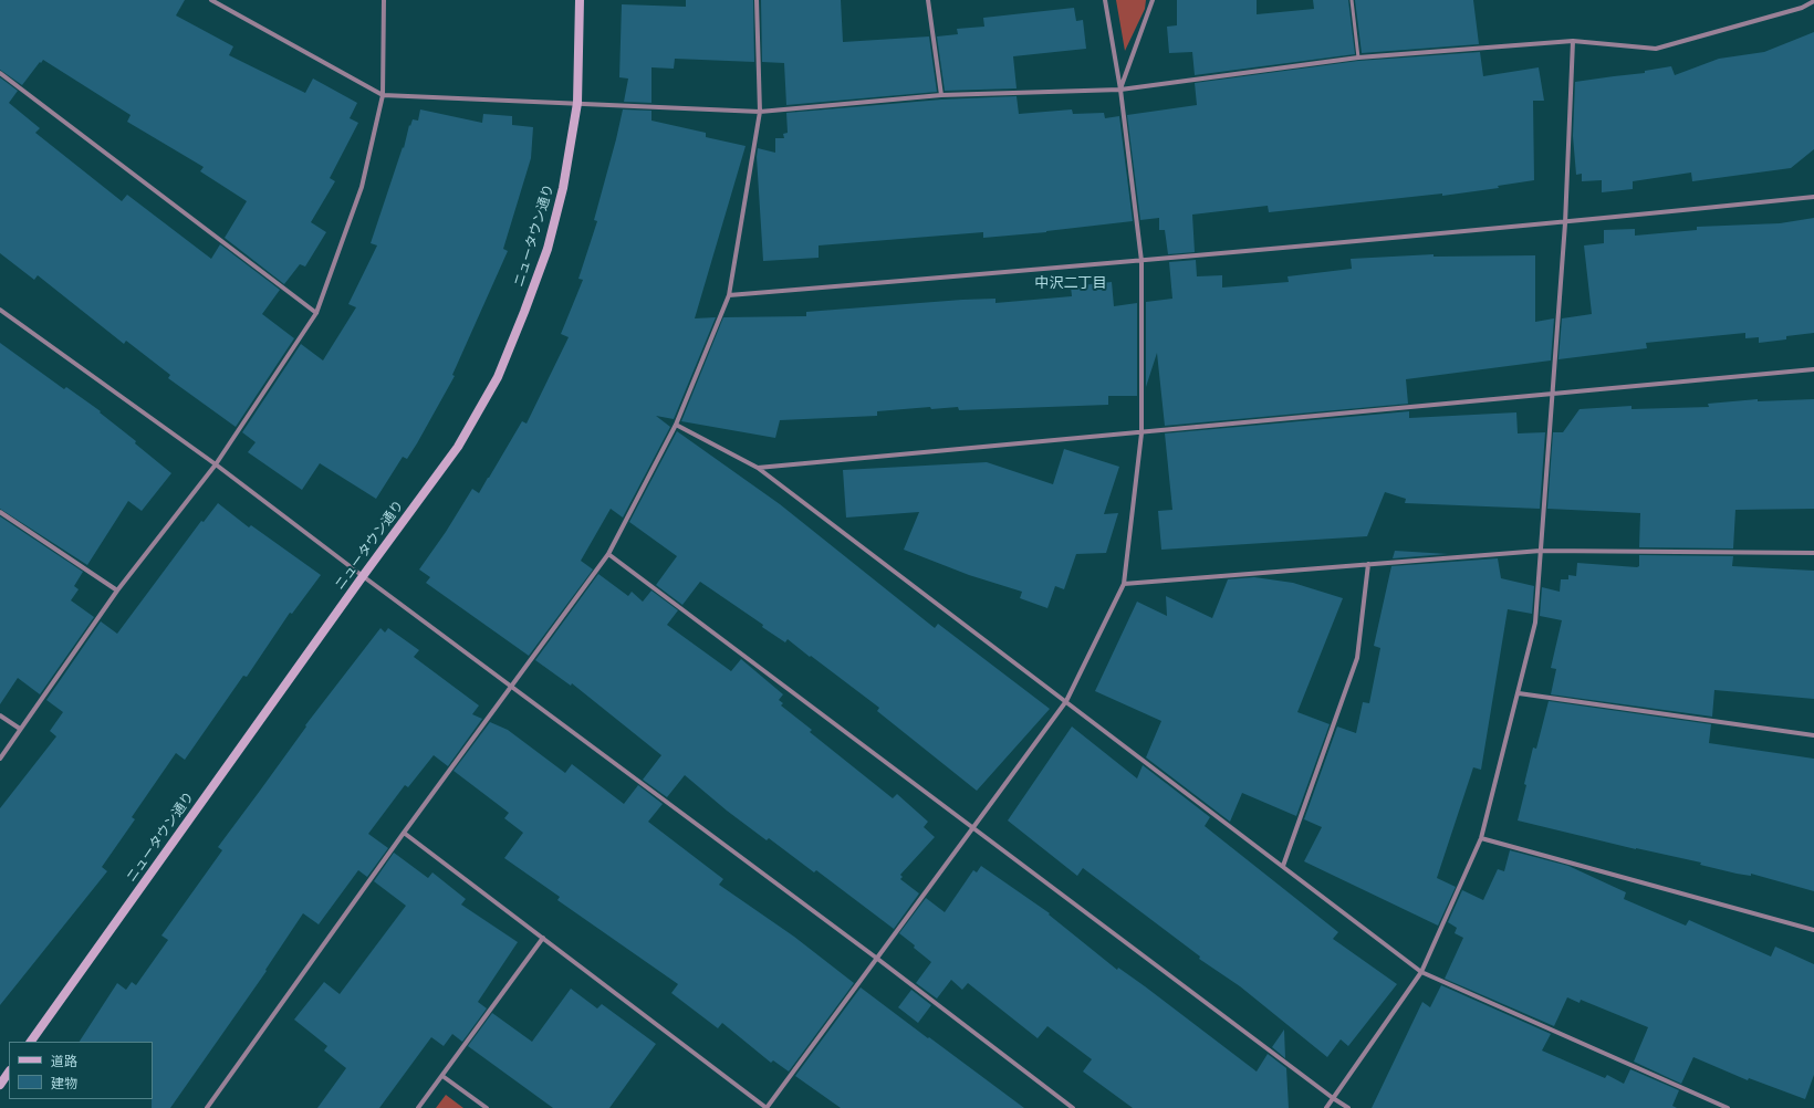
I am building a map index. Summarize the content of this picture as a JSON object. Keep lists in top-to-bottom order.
{
  "streets": {
    "street": ["ニュータウン通り"]
  },
  "districts": ["中沢二丁目"],
  "legend": ["道路", "建物"]
}
